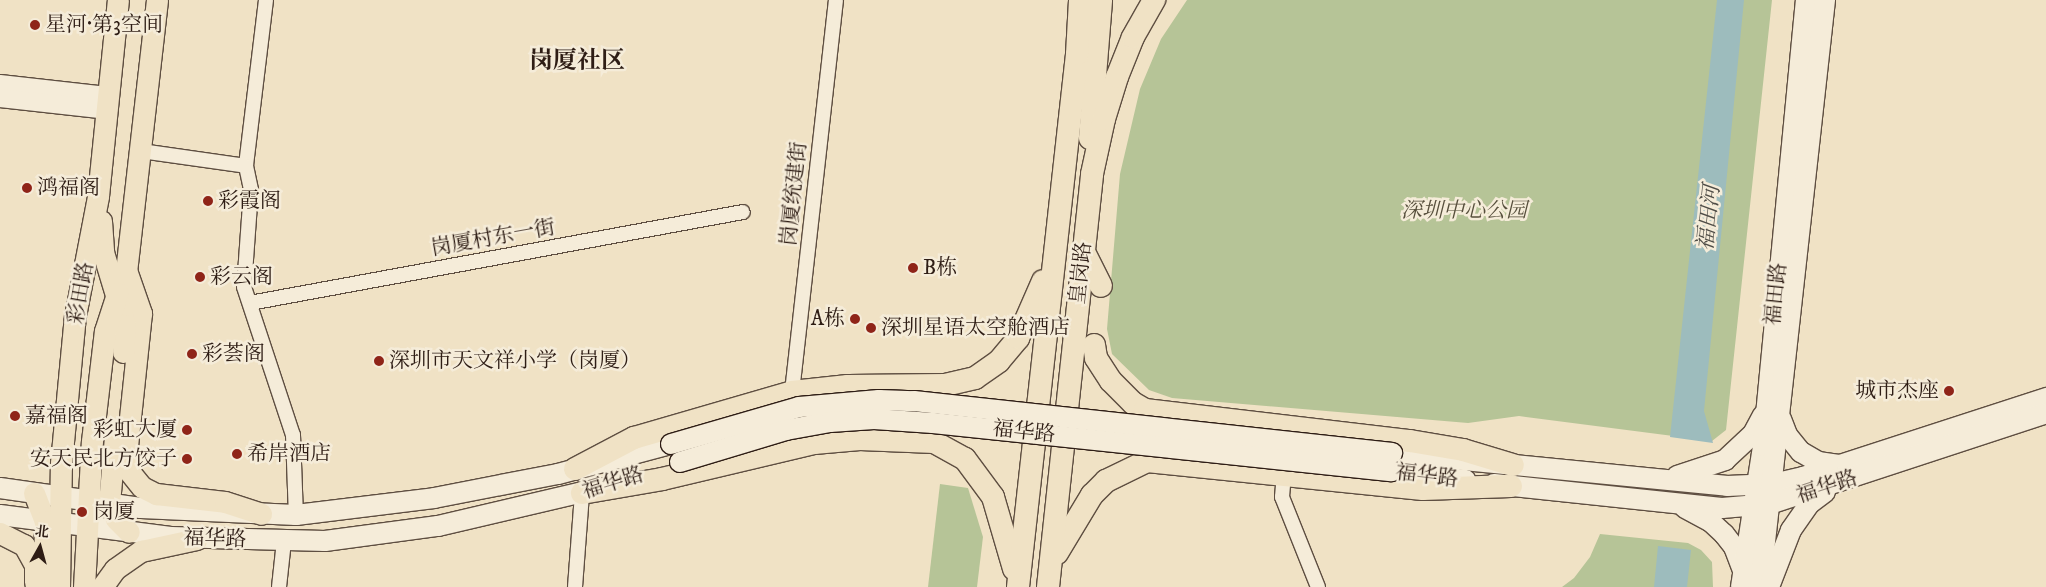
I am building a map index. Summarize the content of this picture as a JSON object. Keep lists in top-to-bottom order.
{
  "streets": {
    "highway": ["皇岗路"],
    "main road": ["彩田路", "福田路", "福华路"],
    "street": ["岗厦统建街", "岗厦村东一街"]
  },
  "crossings": [
    ["彩田路", "福华路"],
    ["福田路", "福华路"]
  ],
  "districts": ["岗厦社区"],
  "water": ["福田河"],
  "parks": ["深圳中心公园"],
  "places": [
    "星河·第3空间",
    "鸿福阁",
    "彩霞阁",
    "B栋",
    "彩云阁",
    "A栋",
    "深圳星语太空舱酒店",
    "彩荟阁",
    "深圳市天文祥小学（岗厦）",
    "城市杰座",
    "嘉福阁",
    "彩虹大厦",
    "希岸酒店",
    "安天民北方饺子",
    "岗厦"
  ],
  "north": "top"
}
